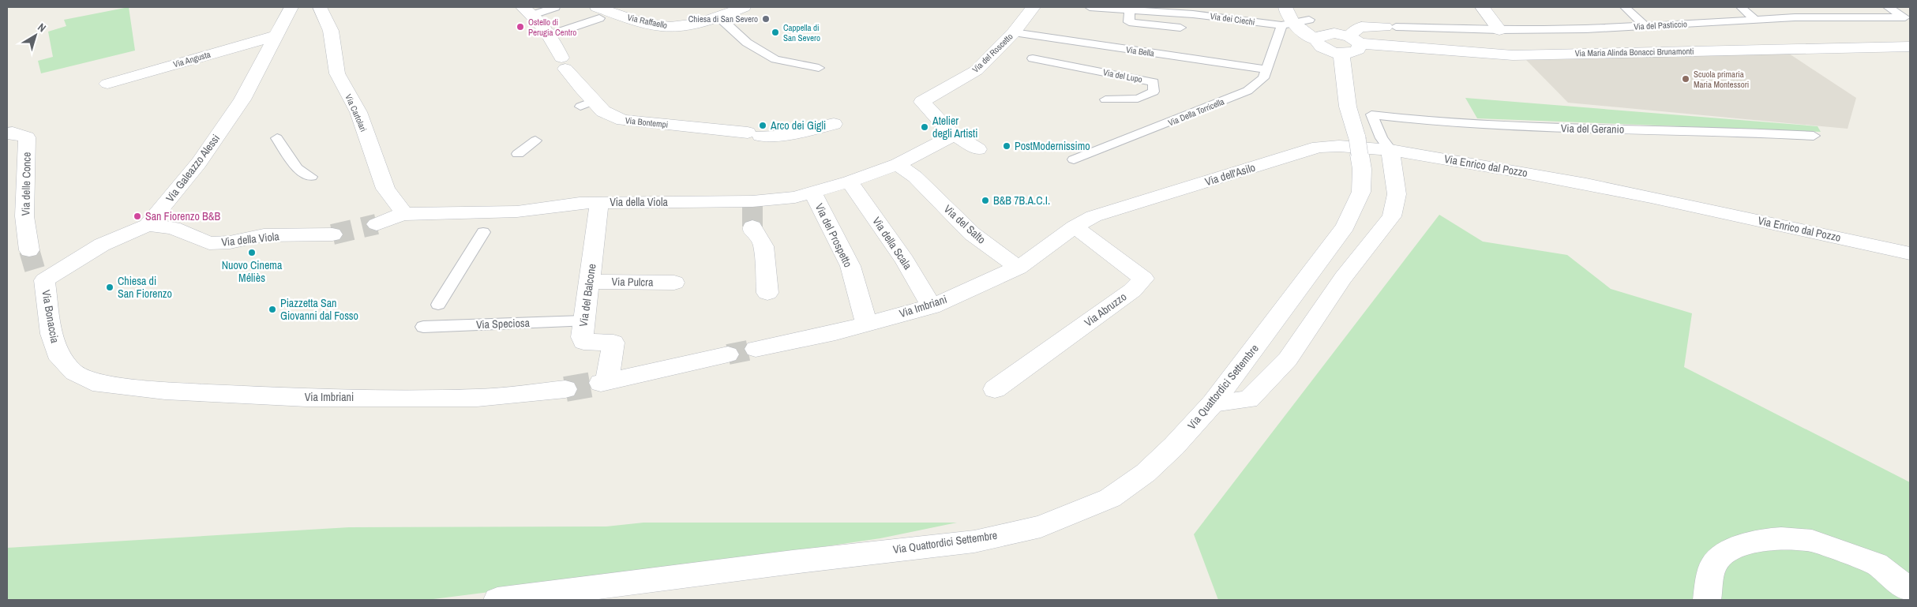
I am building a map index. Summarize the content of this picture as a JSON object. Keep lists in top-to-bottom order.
{
  "streets": {
    "street": [
      "Via Raffaello",
      "Via del Pasticcio",
      "Via Maria Alinda Bonacci Brunamonti",
      "Via del Roscetto",
      "Via Angusta",
      "Via Cartolari",
      "Via Bontempi",
      "Via Enrico dal Pozzo",
      "Via Galeazzo Alessi",
      "Via dell'Asilo",
      "Via delle Conce",
      "Via della Viola",
      "Via del Salto",
      "Via del Prospetto",
      "Via della Scala",
      "Via Pulcra",
      "Via del Balcone",
      "Via Imbriani",
      "Via Abruzzo",
      "Via Bonaccia",
      "Via Quattordici Settembre"
    ],
    "lane": [
      "Via dei Ciechi",
      "Via Bella",
      "Via del Lupo",
      "Via Della Torricella",
      "Via del Geranio",
      "Via Speciosa"
    ]
  },
  "crossings": [
    ["Via dei Ciechi", "Via Della Torricella"],
    ["Via del Pasticcio", "Via Maria Alinda Bonacci Brunamonti"],
    ["Via del Pasticcio", "Via Quattordici Settembre"],
    ["Via Bella", "Via del Roscetto"],
    ["Via Bella", "Via Della Torricella"],
    ["Via del Roscetto", "Via della Viola"],
    ["Via Angusta", "Via Galeazzo Alessi"],
    ["Via Cartolari", "Via della Viola"],
    ["Via del Geranio", "Via Enrico dal Pozzo"],
    ["Via del Geranio", "Via dell'Asilo"],
    ["Via Enrico dal Pozzo", "Via dell'Asilo"],
    ["Via Galeazzo Alessi", "Via delle Conce"],
    ["Via Galeazzo Alessi", "Via della Viola"],
    ["Via Galeazzo Alessi", "Via Bonaccia"],
    ["Via dell'Asilo", "Via Imbriani"],
    ["Via dell'Asilo", "Via Abruzzo"],
    ["Via delle Conce", "Via Bonaccia"],
    ["Via della Viola", "Via del Salto"],
    ["Via della Viola", "Via del Prospetto"],
    ["Via della Viola", "Via della Scala"],
    ["Via della Viola", "Via del Balcone"],
    ["Via del Salto", "Via Imbriani"],
    ["Via del Prospetto", "Via Imbriani"],
    ["Via della Scala", "Via Imbriani"],
    ["Via Pulcra", "Via del Balcone"],
    ["Via del Balcone", "Via Speciosa"],
    ["Via Imbriani", "Via Abruzzo"],
    ["Via Imbriani", "Via Bonaccia"]
  ],
  "places": [
    "Chiesa di San Severo",
    "Ostello di Perugia Centro",
    "Cappella di San Severo",
    "Scuola primaria Maria Montessori",
    "Arco dei Gigli",
    "Atelier degli Artisti",
    "PostModernissimo",
    "B&B 7B.A.C.I.",
    "San Fiorenzo B&B",
    "Nuovo Cinema Méliès",
    "Chiesa di San Fiorenzo",
    "Piazzetta San Giovanni dal Fosso"
  ],
  "north": "top right"
}
